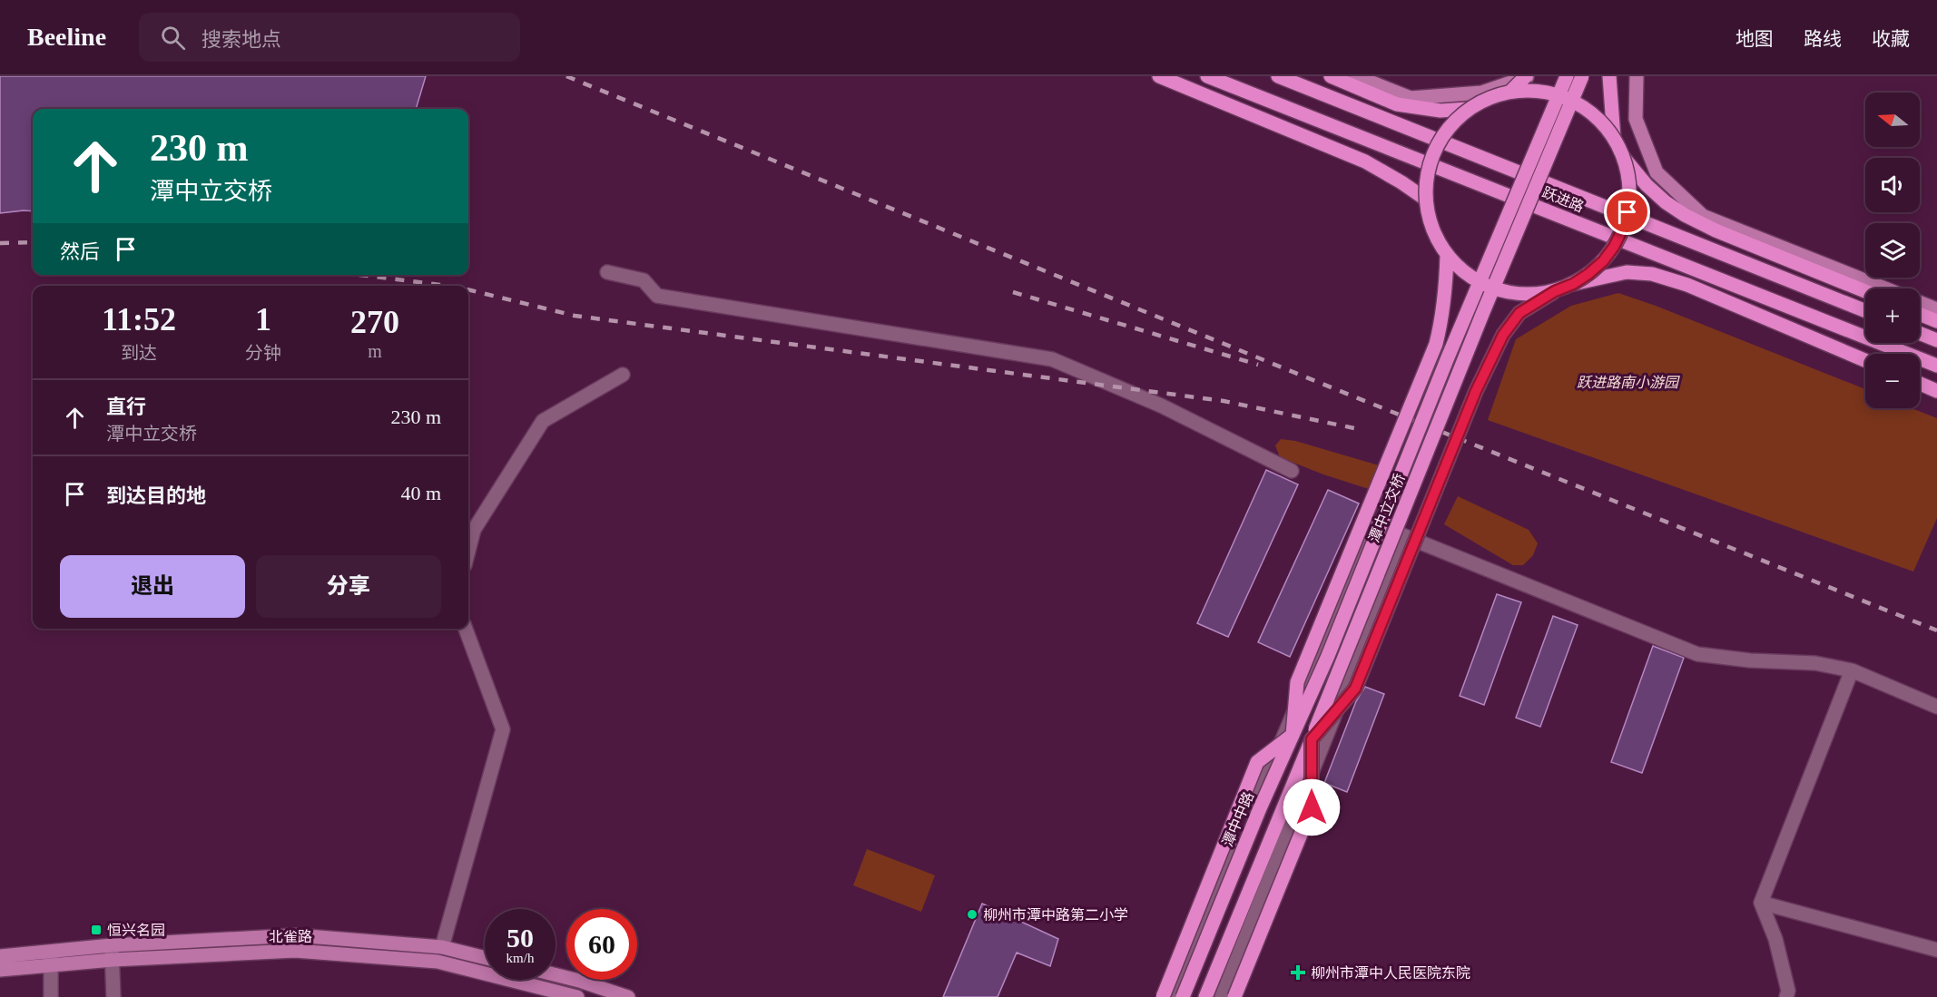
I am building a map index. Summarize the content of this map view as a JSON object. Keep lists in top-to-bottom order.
{
  "streets": {
    "main road": ["跃进路", "潭中立交桥", "潭中中路"],
    "street": ["北雀路"]
  },
  "crossings": [
    ["潭中立交桥", "潭中中路"]
  ],
  "parks": ["跃进路南小游园"],
  "places": {
    "other": ["柳州市潭中路第二小学"],
    "transit": ["恒兴名园"],
    "health": ["柳州市潭中人民医院东院"]
  },
  "north": "left",
  "page": {
    "header": "Beeline",
    "search": "搜索地点",
    "nav": ["地图", "路线", "收藏"],
    "map_buttons": ["+", "−"],
    "turn": ["230 m", "潭中立交桥"],
    "then": "然后",
    "eta": [
      "11:52",
      "到达",
      "1",
      "分钟",
      "270",
      "m"
    ],
    "list": [
      {
        "name": "直行",
        "note": "潭中立交桥",
        "value": "230 m"
      },
      {
        "name": "到达目的地",
        "value": "40 m"
      }
    ],
    "buttons": ["退出", "分享"],
    "speed": "50 km/h",
    "limit": "60"
  }
}
